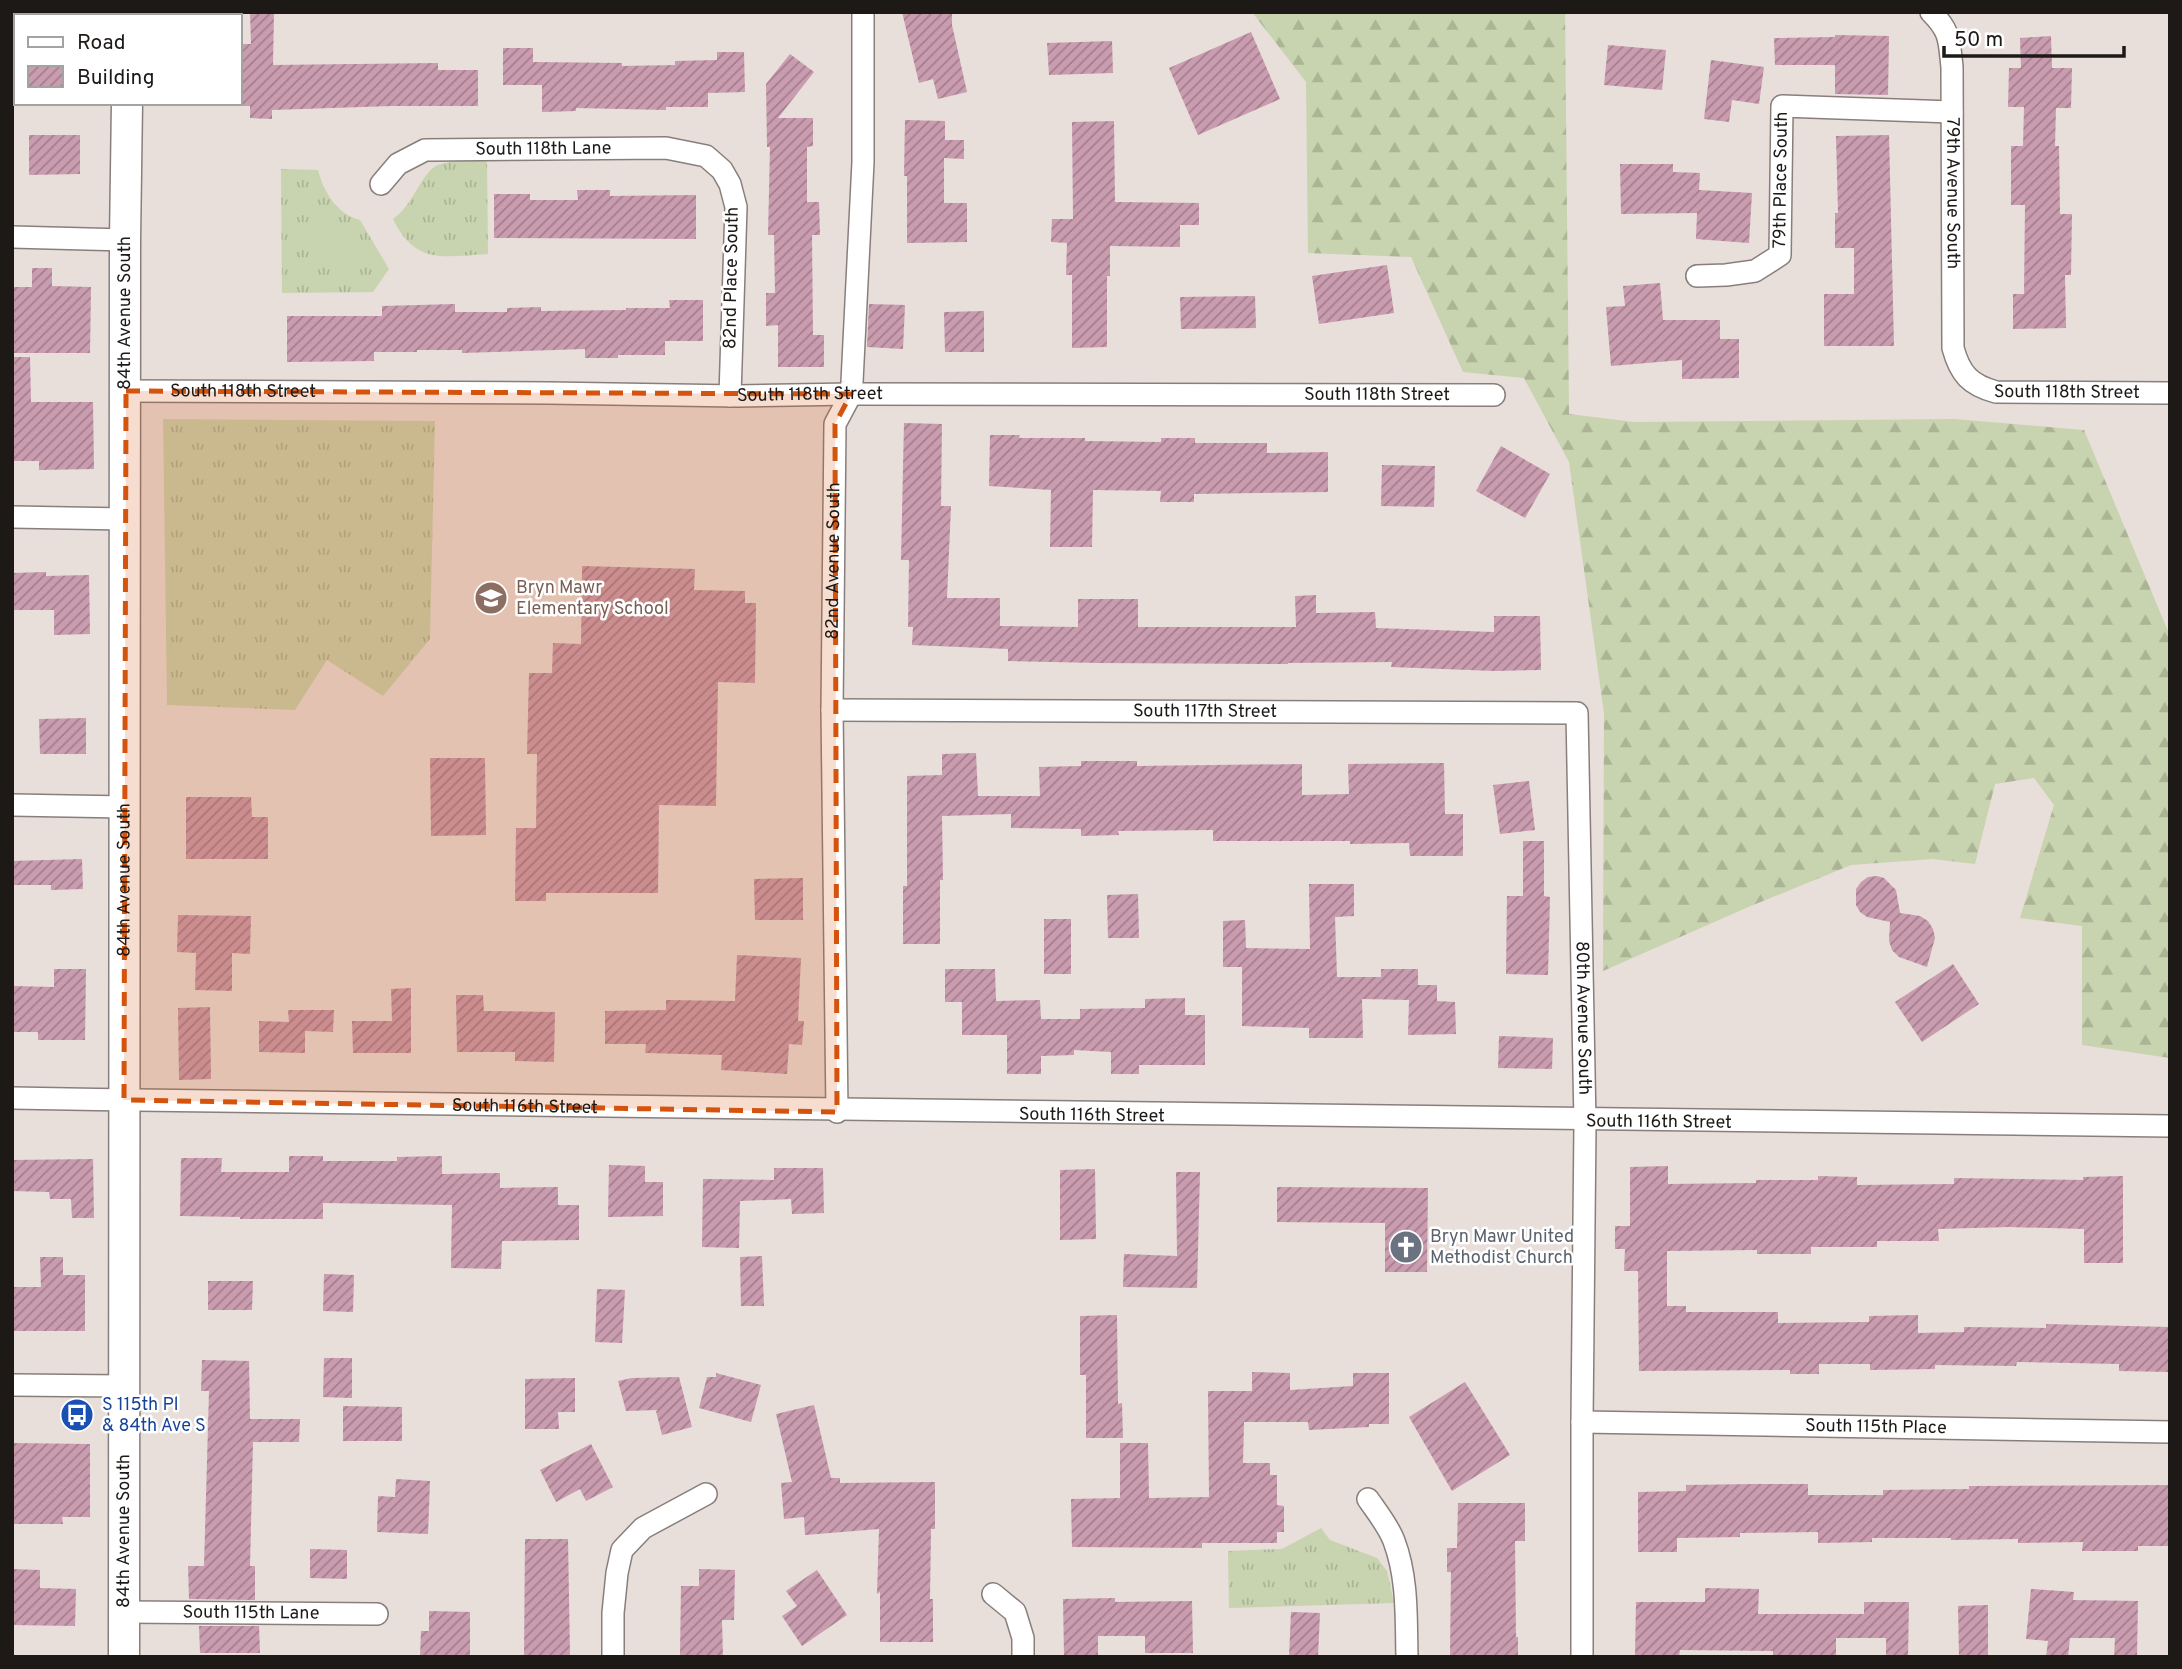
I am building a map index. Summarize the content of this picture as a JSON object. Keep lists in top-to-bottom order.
{
  "streets": {
    "street": [
      "South 118th Lane",
      "79th Place South",
      "79th Avenue South",
      "82nd Place South",
      "84th Avenue South",
      "South 118th Street",
      "82nd Avenue South",
      "South 117th Street",
      "80th Avenue South",
      "South 116th Street",
      "South 115th Place",
      "South 115th Lane"
    ]
  },
  "crossings": [
    ["South 118th Lane", "82nd Place South"],
    ["79th Place South", "79th Avenue South"],
    ["79th Avenue South", "South 118th Street"],
    ["82nd Place South", "South 118th Street"],
    ["84th Avenue South", "South 118th Street"],
    ["84th Avenue South", "South 116th Street"],
    ["84th Avenue South", "South 115th Lane"],
    ["South 118th Street", "82nd Avenue South"],
    ["82nd Avenue South", "South 117th Street"],
    ["82nd Avenue South", "South 116th Street"],
    ["South 117th Street", "80th Avenue South"],
    ["80th Avenue South", "South 116th Street"],
    ["80th Avenue South", "South 115th Place"]
  ],
  "places": {
    "school or university": ["Bryn Mawr Elementary School"],
    "church": ["Bryn Mawr United Methodist Church"],
    "bus stop": ["S 115th Pl & 84th Ave S"]
  },
  "legend": ["Road", "Building"],
  "scale_bar": "50 m"
}
